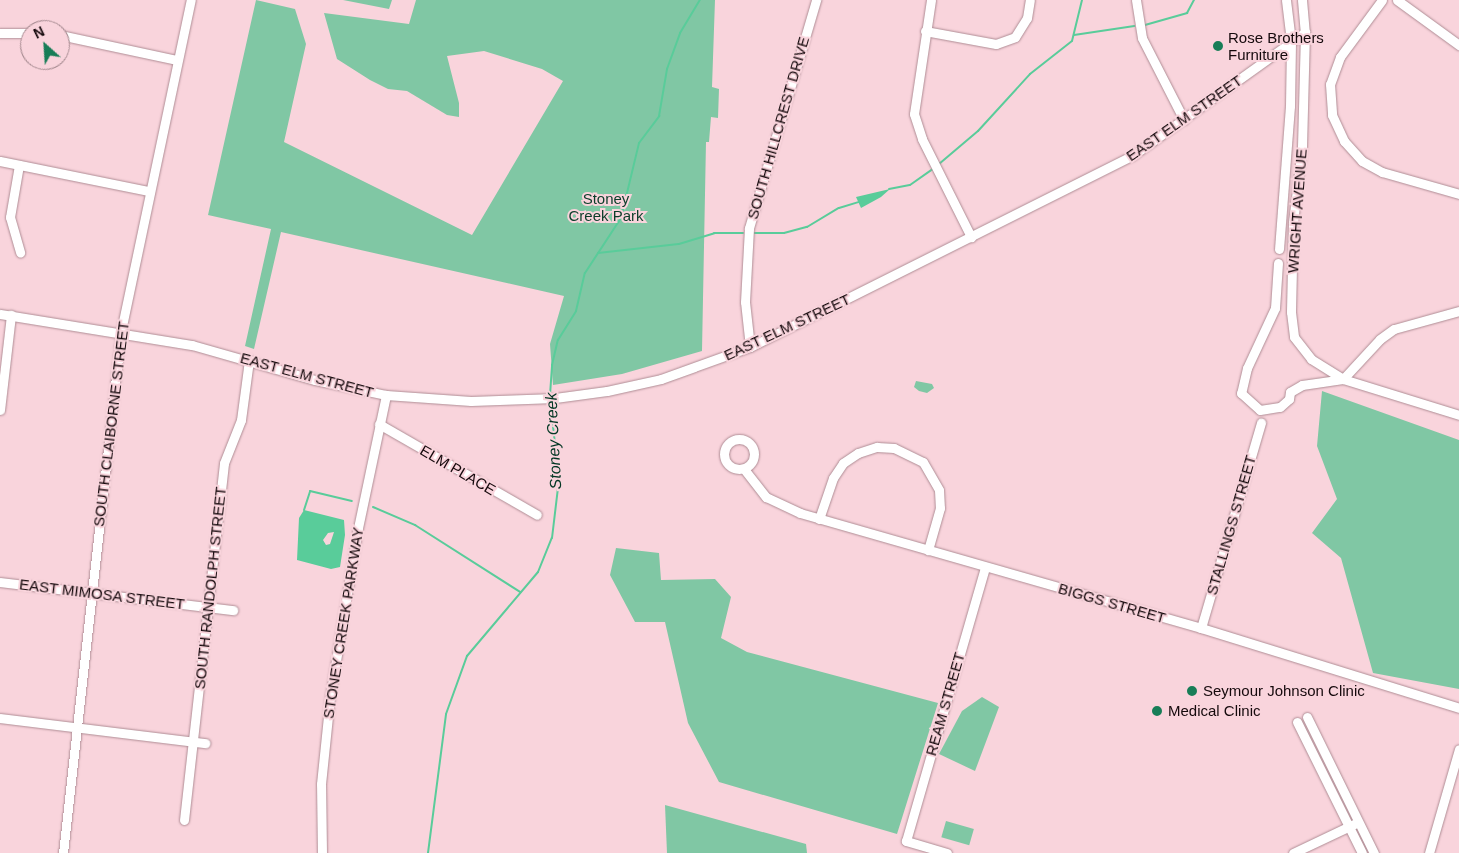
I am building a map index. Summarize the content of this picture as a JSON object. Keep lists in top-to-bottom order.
{
  "streets": {
    "street": [
      "EAST ELM STREET",
      "SOUTH HILLCREST DRIVE",
      "WRIGHT AVENUE",
      "SOUTH CLAIBORNE STREET",
      "ELM PLACE",
      "STALLINGS STREET",
      "SOUTH RANDOLPH STREET",
      "EAST MIMOSA STREET",
      "BIGGS STREET",
      "STONEY CREEK PARKWAY",
      "REAM STREET"
    ]
  },
  "crossings": [
    ["EAST ELM STREET", "SOUTH HILLCREST DRIVE"],
    ["EAST ELM STREET", "WRIGHT AVENUE"],
    ["EAST ELM STREET", "SOUTH CLAIBORNE STREET"],
    ["EAST ELM STREET", "SOUTH RANDOLPH STREET"],
    ["EAST ELM STREET", "STONEY CREEK PARKWAY"],
    ["SOUTH CLAIBORNE STREET", "EAST MIMOSA STREET"],
    ["ELM PLACE", "STONEY CREEK PARKWAY"],
    ["STALLINGS STREET", "BIGGS STREET"],
    ["SOUTH RANDOLPH STREET", "EAST MIMOSA STREET"],
    ["BIGGS STREET", "REAM STREET"]
  ],
  "water": ["Stoney Creek"],
  "parks": ["Stoney Creek Park"],
  "places": ["Rose Brothers Furniture", "Seymour Johnson Clinic", "Medical Clinic"],
  "north": "top left"
}
